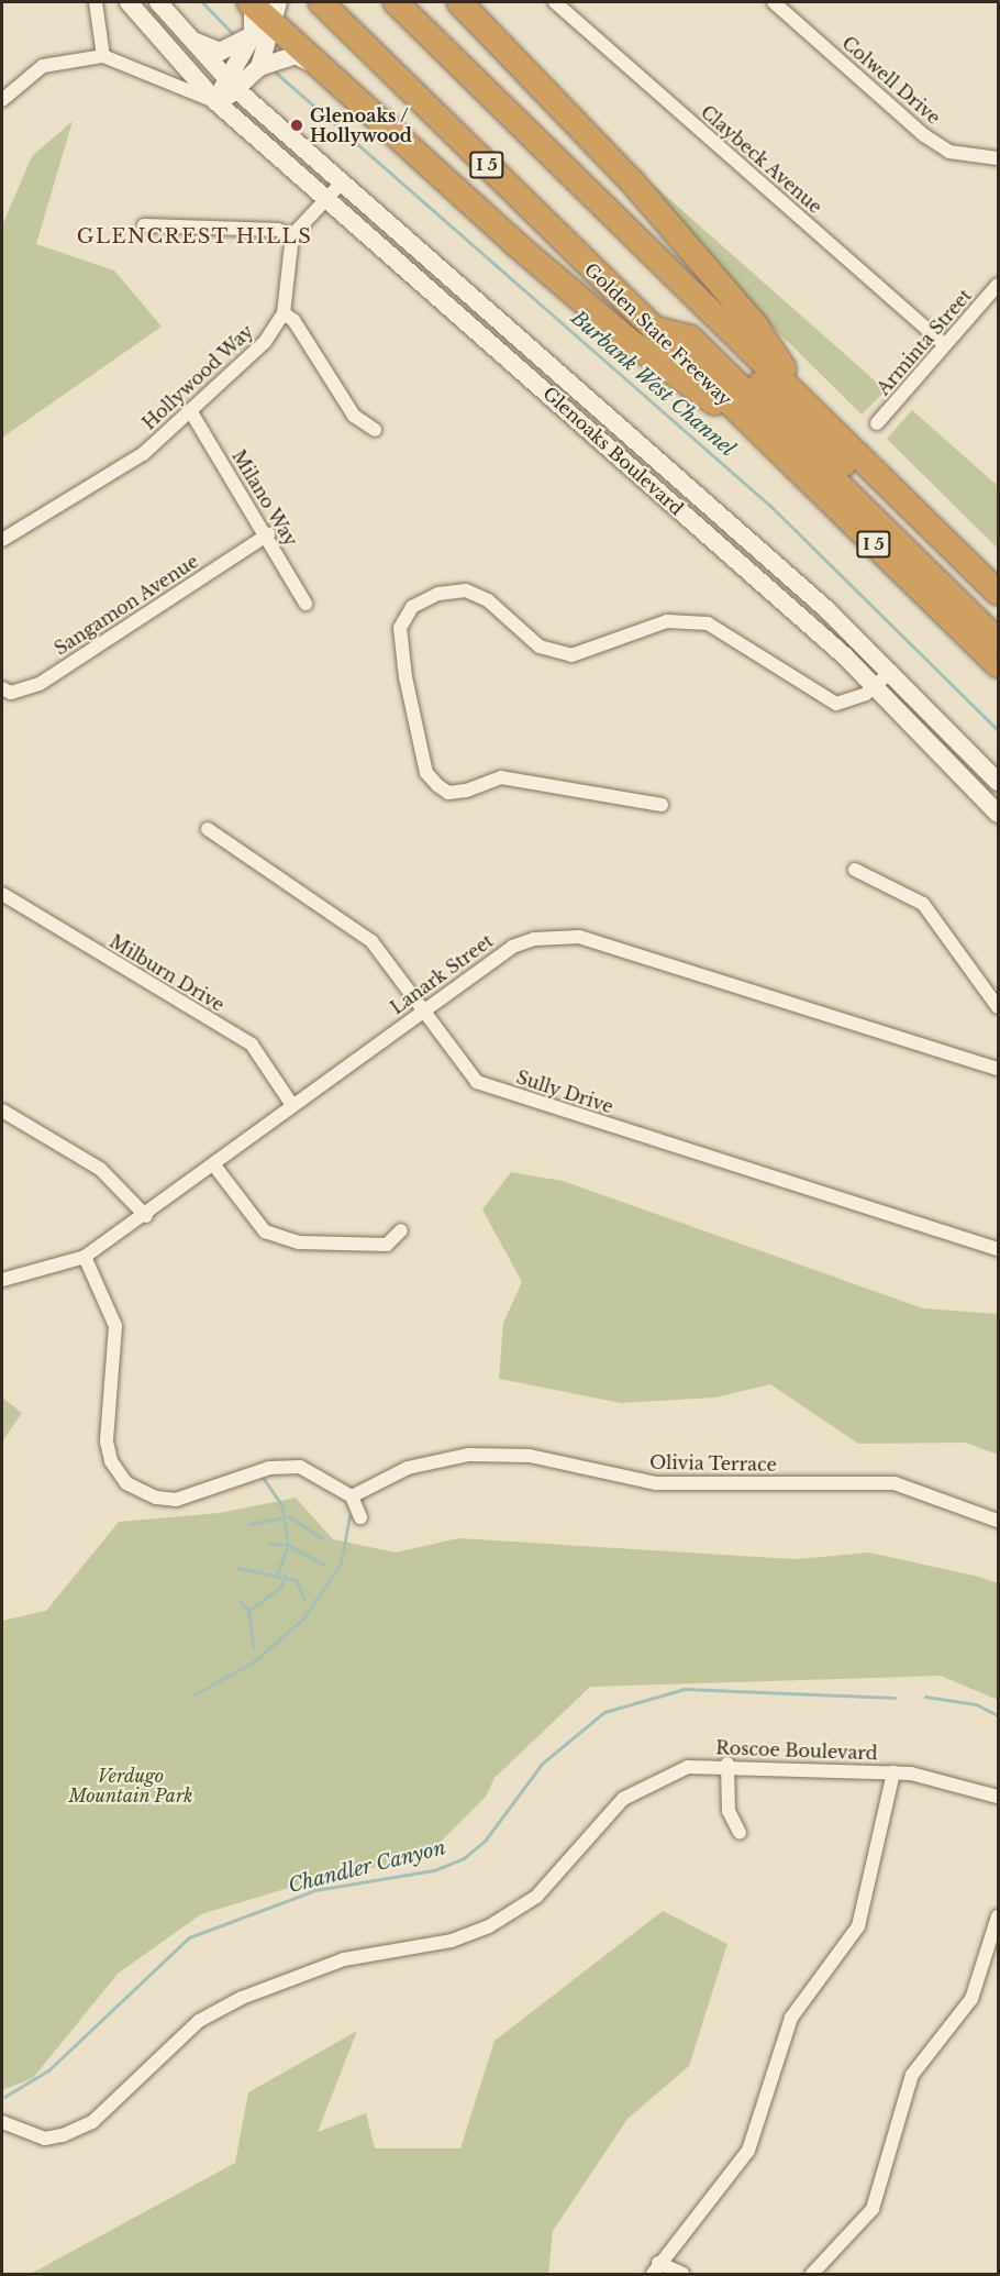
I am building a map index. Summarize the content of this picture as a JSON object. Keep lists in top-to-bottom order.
{
  "streets": {
    "highway": ["I 5", "Golden State Freeway"],
    "main road": ["Glenoaks Boulevard"],
    "street": [
      "Colwell Drive",
      "Claybeck Avenue",
      "Arminta Street",
      "Hollywood Way",
      "Milano Way",
      "Sangamon Avenue",
      "Milburn Drive",
      "Lanark Street",
      "Sully Drive",
      "Olivia Terrace",
      "Roscoe Boulevard"
    ]
  },
  "crossings": [
    ["Claybeck Avenue", "Arminta Street"],
    ["Hollywood Way", "Milano Way"],
    ["Milano Way", "Sangamon Avenue"],
    ["Milburn Drive", "Lanark Street"],
    ["Lanark Street", "Sully Drive"]
  ],
  "districts": ["GLENCREST HILLS"],
  "water": ["Burbank West Channel", "Chandler Canyon"],
  "parks": ["Verdugo Mountain Park"],
  "places": ["Glenoaks / Hollywood"]
}
